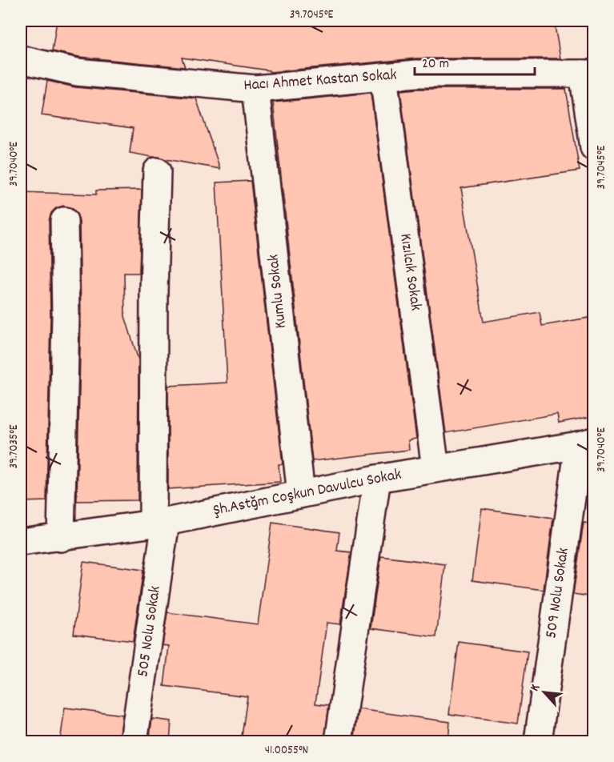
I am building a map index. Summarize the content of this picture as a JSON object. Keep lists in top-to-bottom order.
{
  "streets": {
    "street": [
      "Hacı Ahmet Kastan Sokak",
      "Kızılcık Sokak",
      "Kumlu Sokak",
      "Şh.Astğm Coşkun Davulcu Sokak",
      "509 Nolu Sokak",
      "505 Nolu Sokak"
    ]
  },
  "crossings": [
    ["Hacı Ahmet Kastan Sokak", "Kızılcık Sokak"],
    ["Hacı Ahmet Kastan Sokak", "Kumlu Sokak"],
    ["Kızılcık Sokak", "Şh.Astğm Coşkun Davulcu Sokak"],
    ["Kumlu Sokak", "Şh.Astğm Coşkun Davulcu Sokak"],
    ["Şh.Astğm Coşkun Davulcu Sokak", "509 Nolu Sokak"],
    ["Şh.Astğm Coşkun Davulcu Sokak", "505 Nolu Sokak"]
  ],
  "scale_bar": "20 m",
  "north": "top left",
  "coordinates": [
    "39.7045°E",
    "39.7040°E",
    "39.7035°E",
    "41.0055°N"
  ]
}
